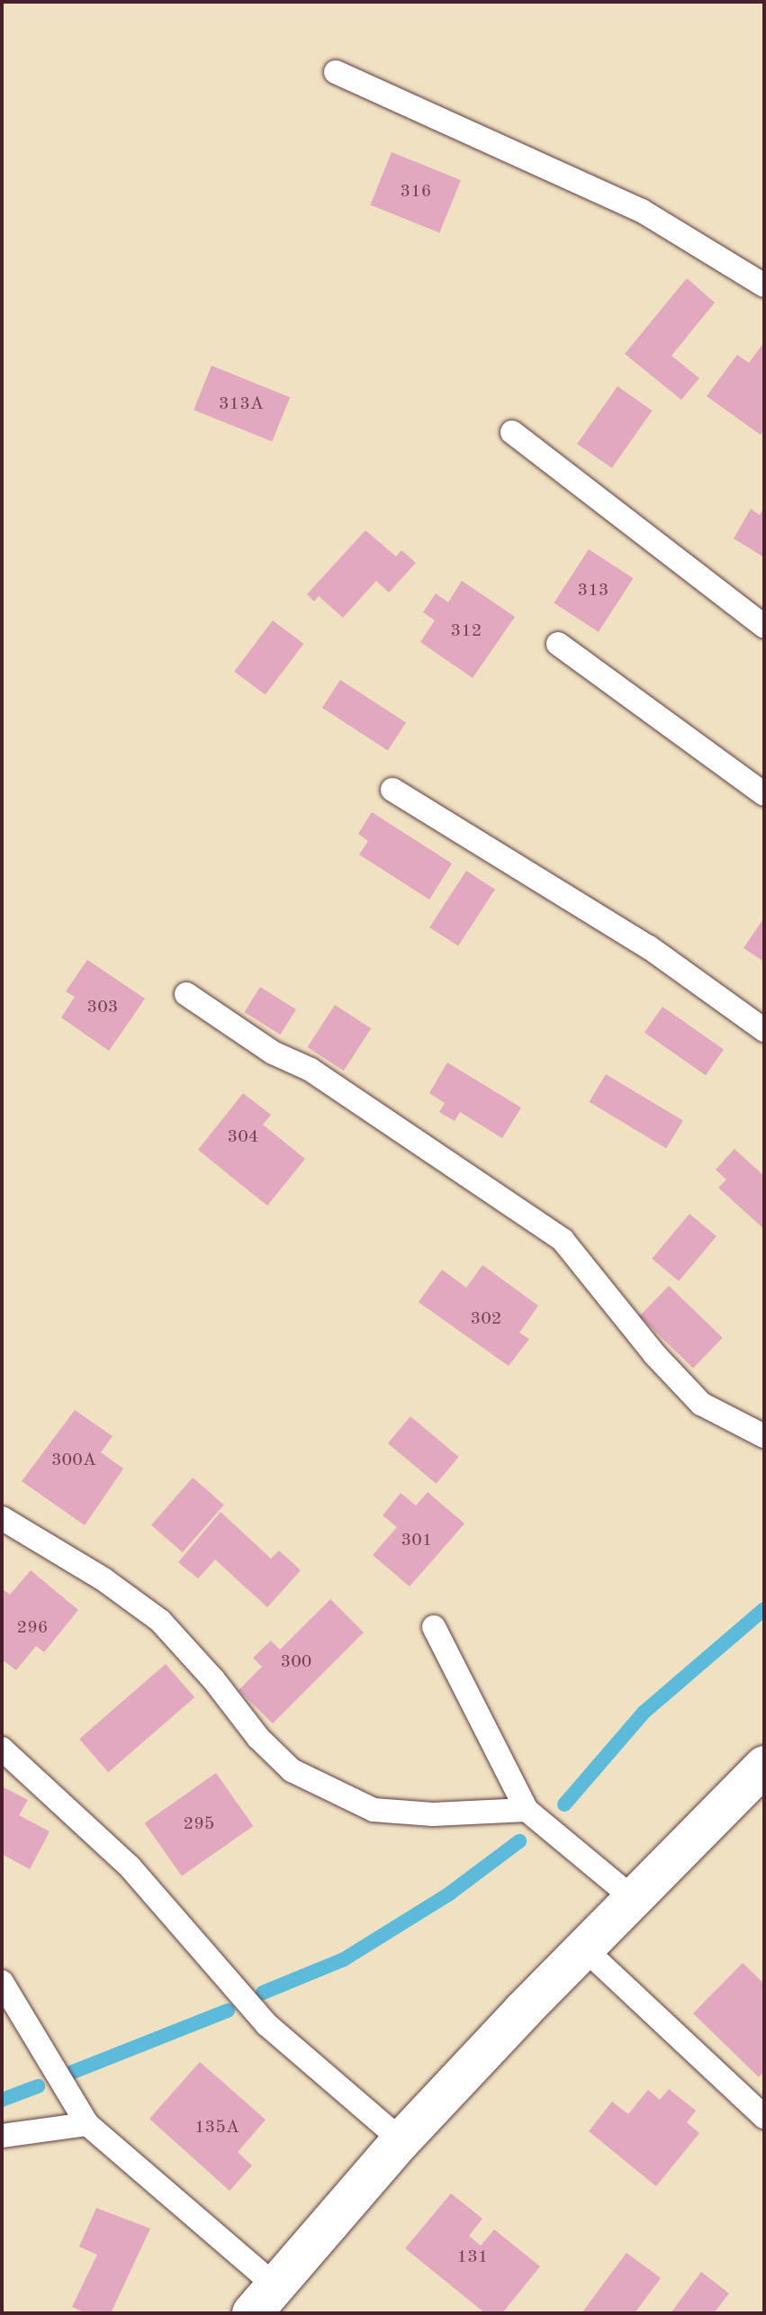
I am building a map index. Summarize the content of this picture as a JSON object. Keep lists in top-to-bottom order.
{
  "house_numbers": [
    "316",
    "313A",
    "313",
    "312",
    "303",
    "304",
    "302",
    "300A",
    "301",
    "296",
    "300",
    "295",
    "135A",
    "131"
  ]
}
